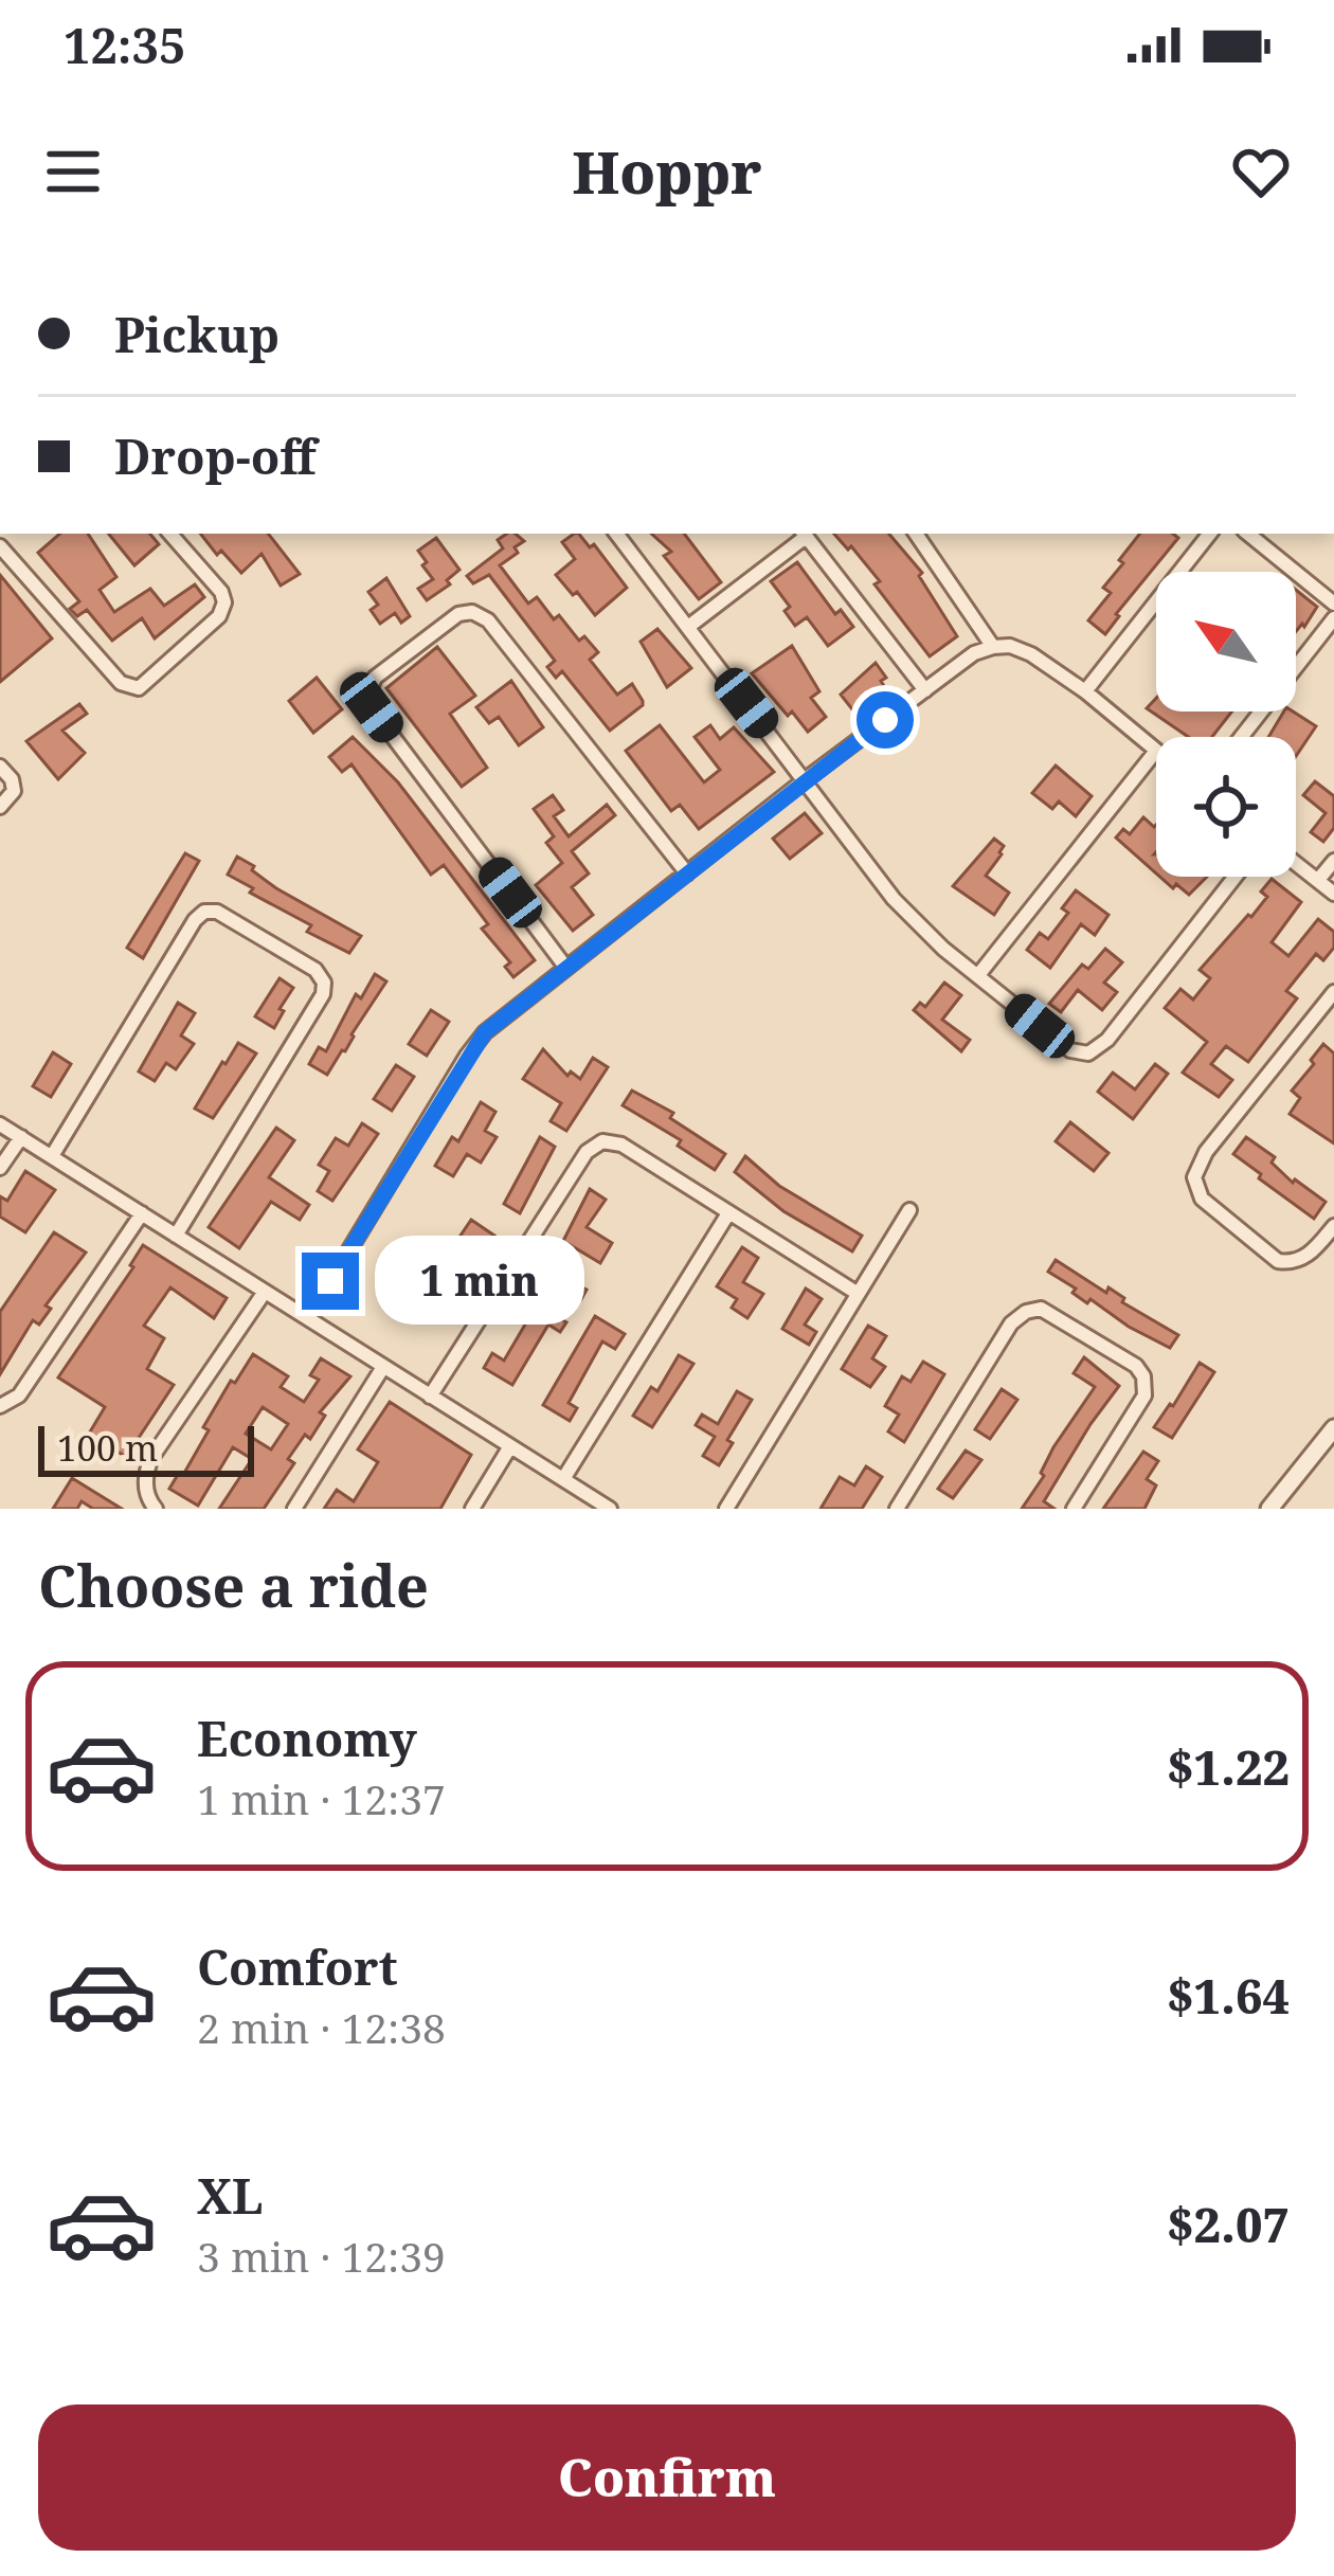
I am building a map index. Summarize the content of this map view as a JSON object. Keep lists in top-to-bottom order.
{
  "scale_bar": "100 m",
  "north": "top left",
  "page": {
    "status": "12:35",
    "header": "Hoppr",
    "banner": ["Pickup", "Drop-off"],
    "bubble": "1 min",
    "scale": "100 m",
    "heading": "Choose a ride",
    "list": [
      {
        "name": "Economy",
        "note": "1 min · 12:37",
        "value": "$1.22"
      },
      {
        "name": "Comfort",
        "note": "2 min · 12:38",
        "value": "$1.64"
      },
      {
        "name": "XL",
        "note": "3 min · 12:39",
        "value": "$2.07"
      }
    ],
    "buttons": "Confirm"
  }
}
